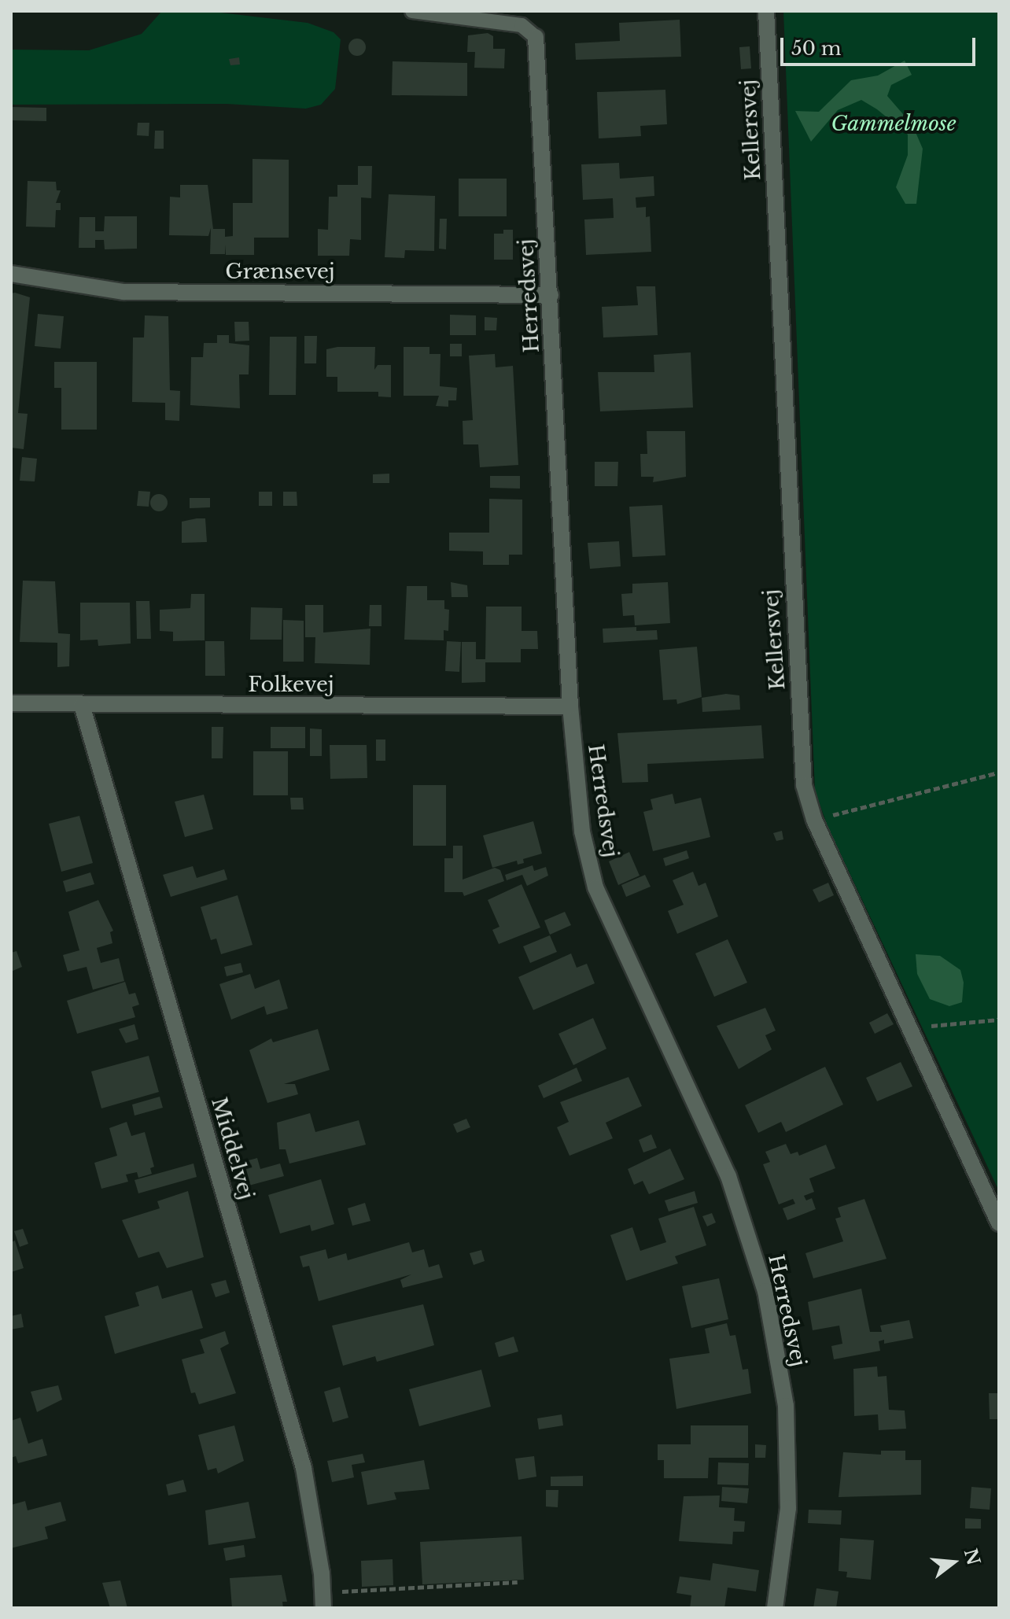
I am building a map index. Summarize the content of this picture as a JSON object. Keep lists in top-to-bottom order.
{
  "streets": {
    "street": [
      "Kellersvej",
      "Grænsevej",
      "Herredsvej",
      "Folkevej",
      "Middelvej"
    ]
  },
  "crossings": [
    ["Grænsevej", "Herredsvej"],
    ["Herredsvej", "Folkevej"],
    ["Folkevej", "Middelvej"]
  ],
  "parks": ["Gammelmose"],
  "scale_bar": "50 m",
  "north": "right"
}
